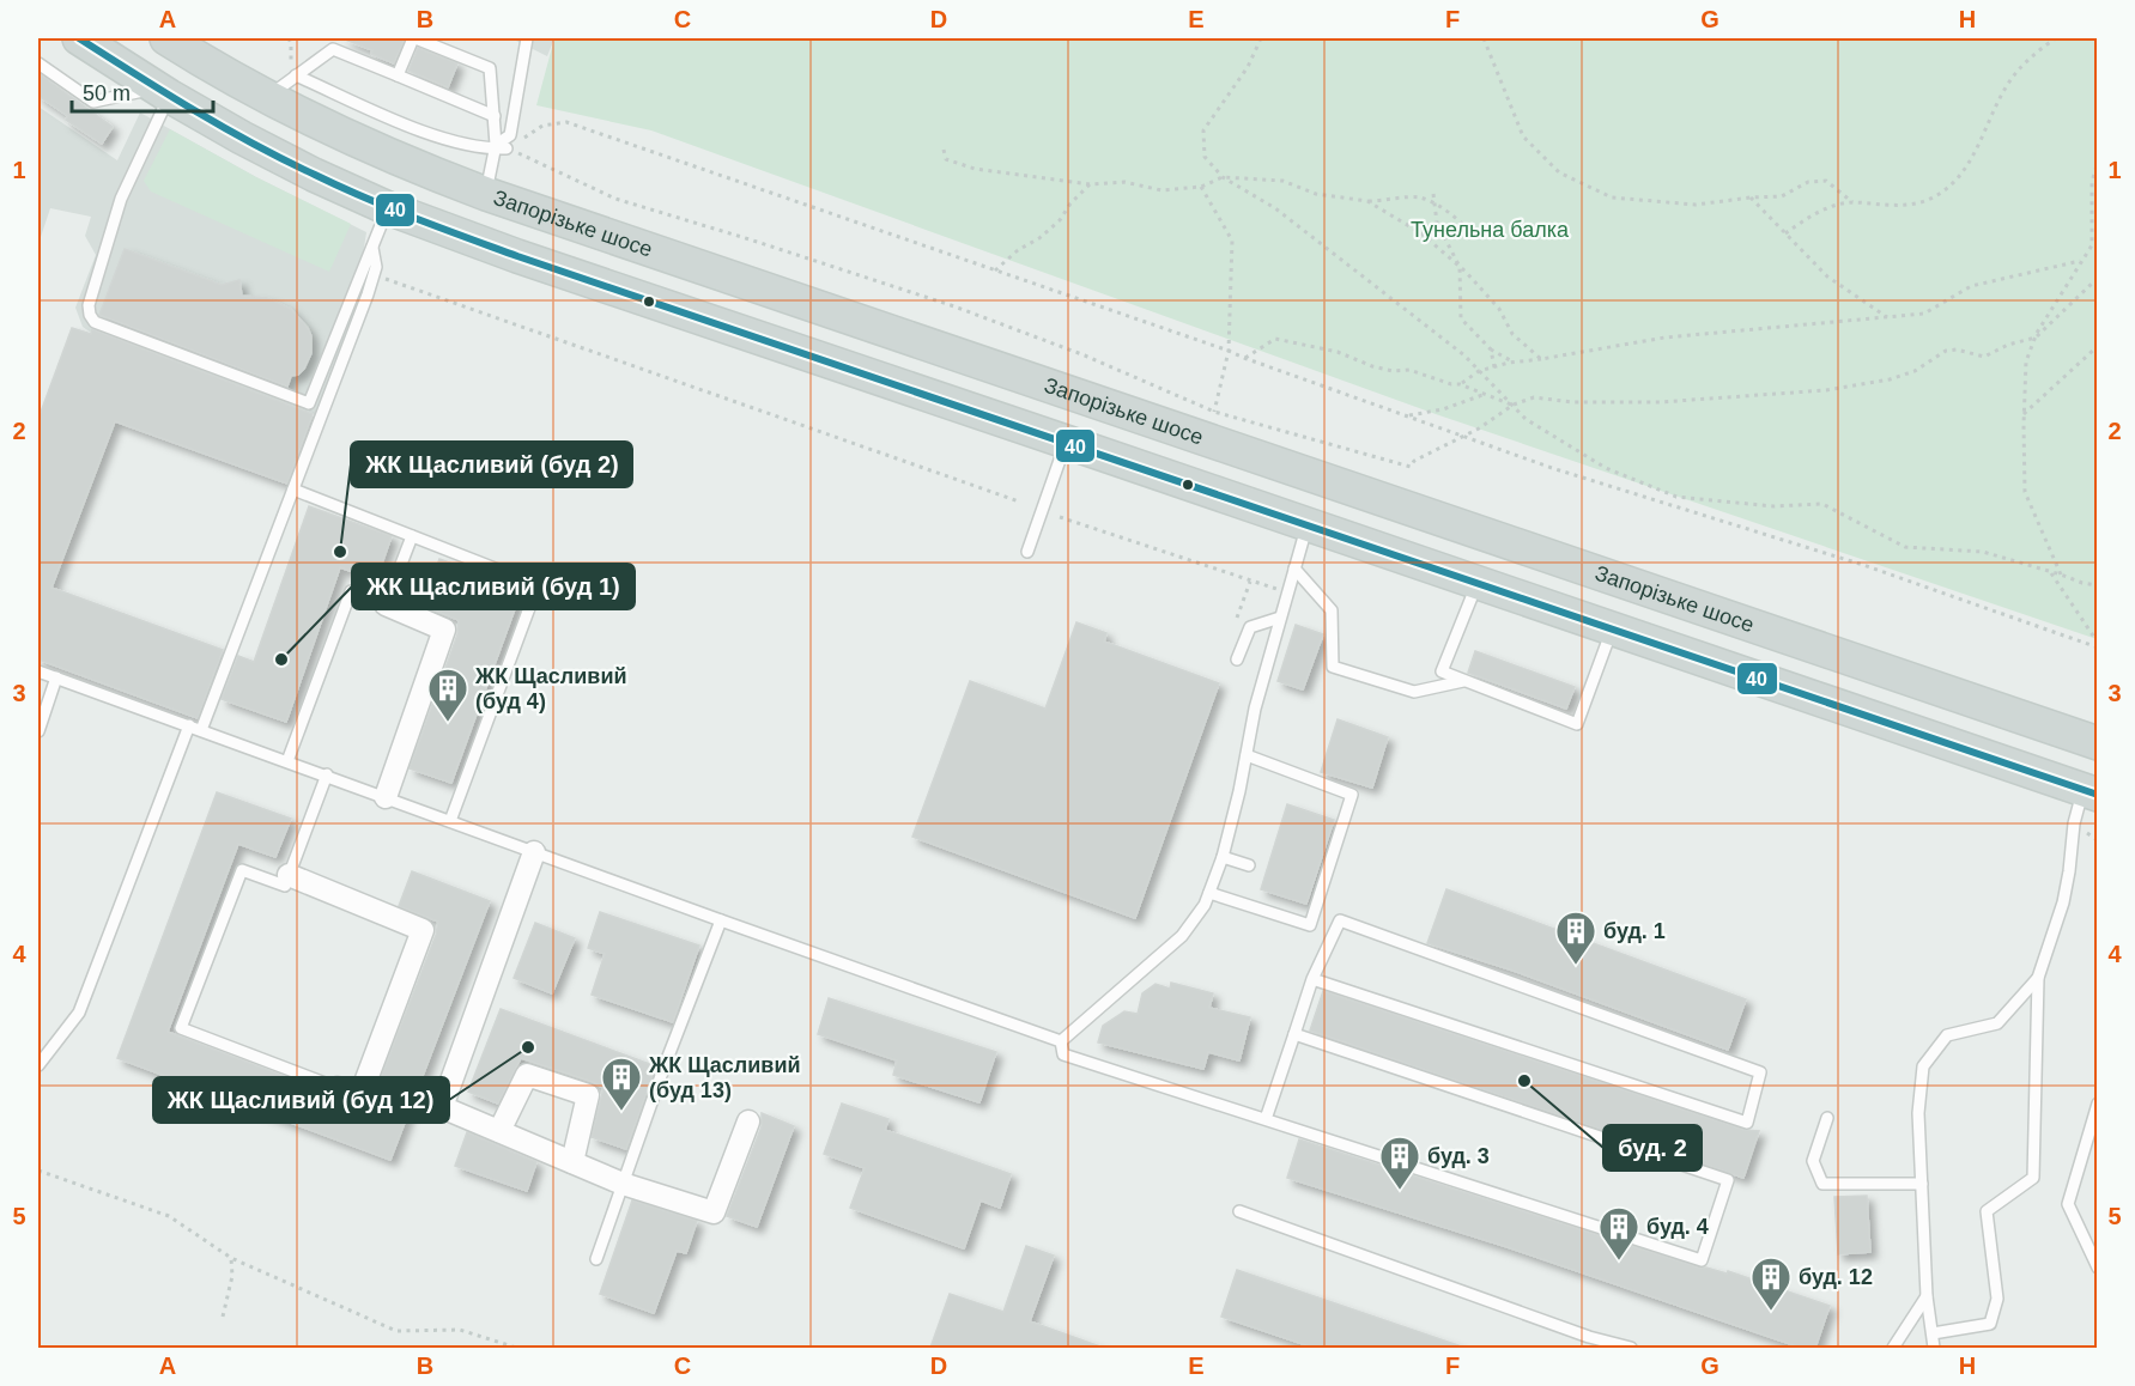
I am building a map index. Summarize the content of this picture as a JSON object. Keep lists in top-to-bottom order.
{
  "streets": {
    "main road": ["Запорізьке шосе"]
  },
  "parks": ["Тунельна балка"],
  "places": {
    "other": [
      "ЖК Щасливий (буд 2)",
      "ЖК Щасливий (буд 1)",
      "ЖК Щасливий (буд 12)",
      "буд. 2"
    ],
    "building": [
      "ЖК Щасливий (буд 4)",
      "буд. 1",
      "ЖК Щасливий (буд 13)",
      "буд. 3",
      "буд. 4",
      "буд. 12"
    ]
  },
  "lines": ["transit line 40"],
  "scale_bar": "50 m",
  "grid": {
    "columns": [
      "A",
      "B",
      "C",
      "D",
      "E",
      "F",
      "G",
      "H"
    ],
    "rows": [
      "1",
      "2",
      "3",
      "4",
      "5"
    ]
  }
}
